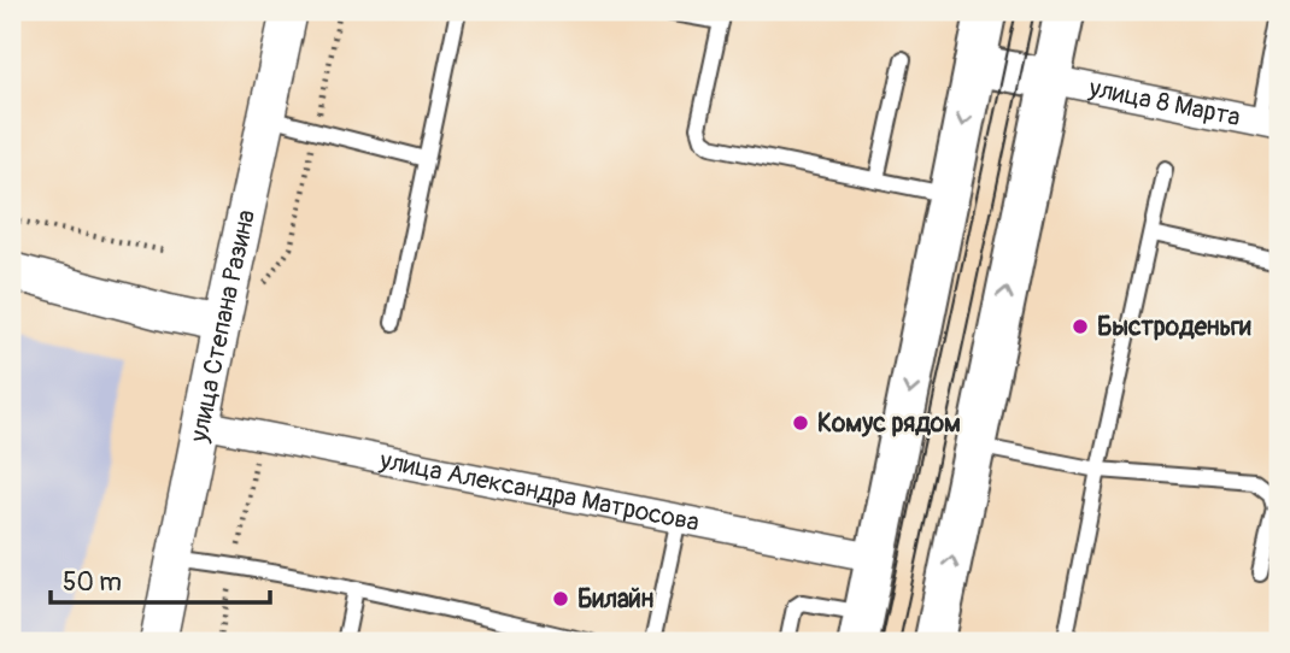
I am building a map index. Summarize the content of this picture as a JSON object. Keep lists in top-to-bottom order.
{
  "streets": {
    "street": ["улица 8 Марта", "улица Степана Разина", "улица Александра Матросова"]
  },
  "crossings": [
    ["улица Степана Разина", "улица Александра Матросова"]
  ],
  "places": ["Быстроденьги", "Комус рядом", "Билайн"],
  "scale_bar": "50 m"
}
